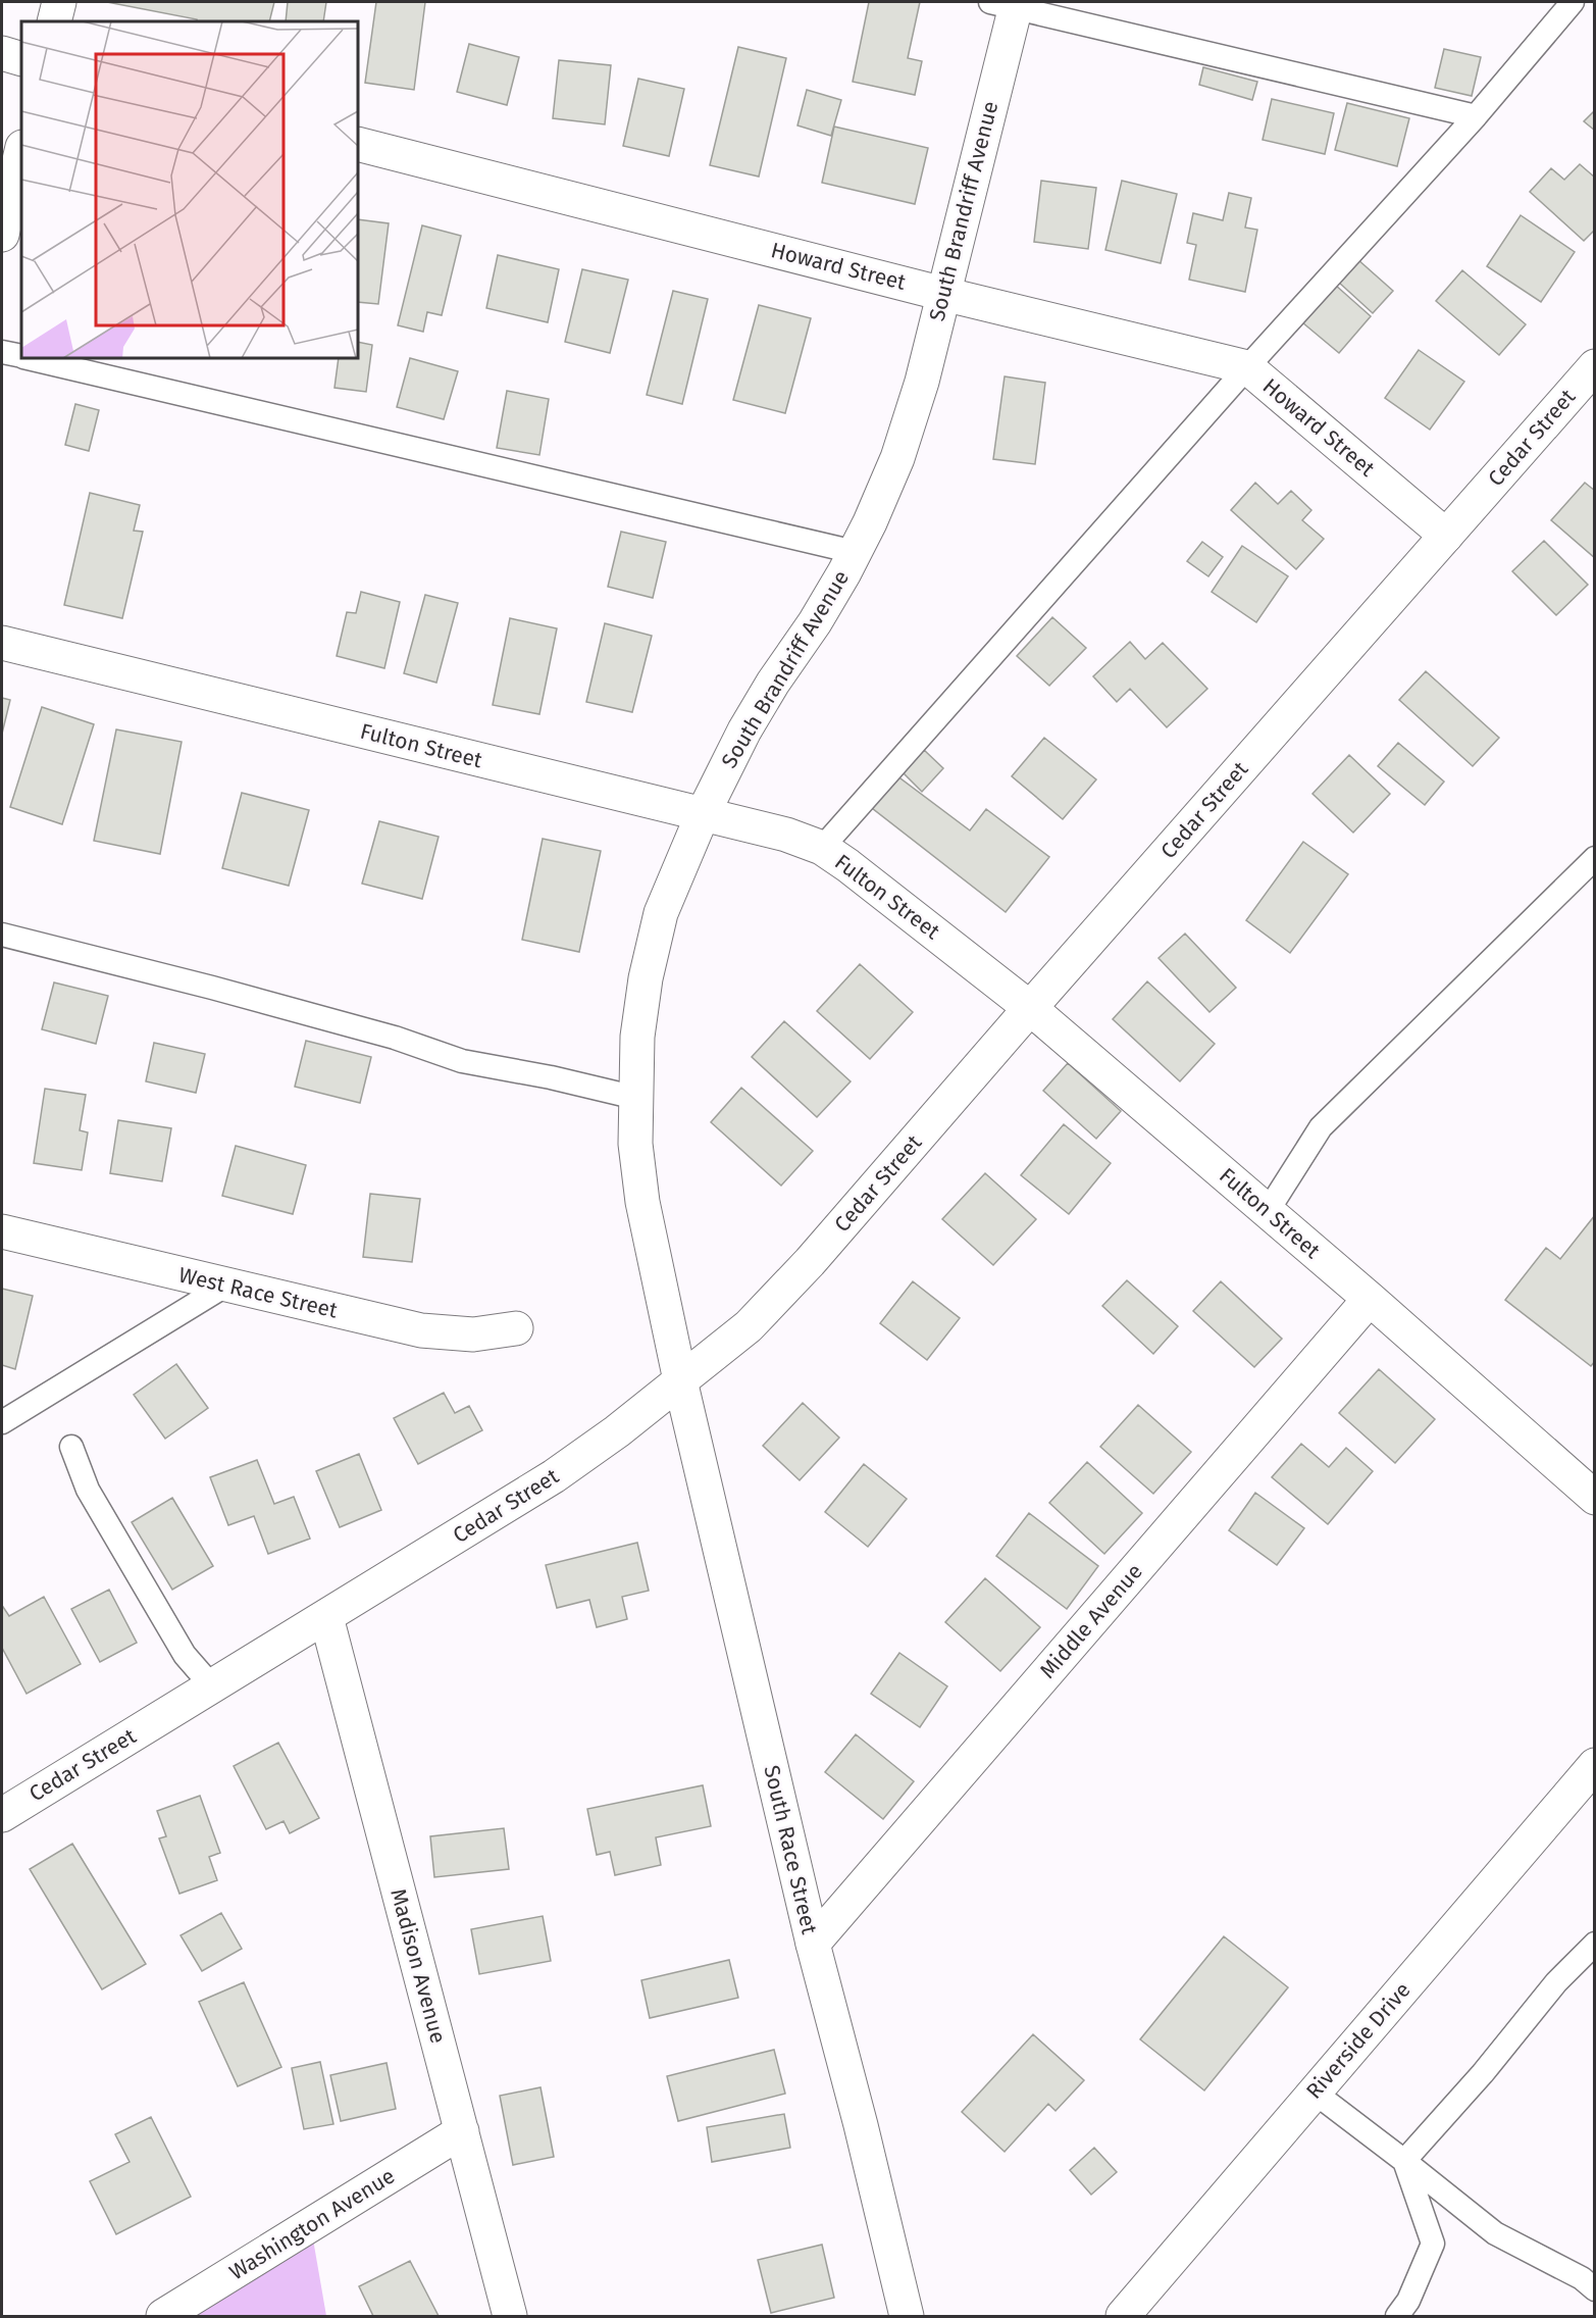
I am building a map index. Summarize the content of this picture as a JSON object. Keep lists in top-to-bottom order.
{
  "streets": {
    "street": [
      "South Brandriff Avenue",
      "Howard Street",
      "Cedar Street",
      "Fulton Street",
      "West Race Street",
      "Middle Avenue",
      "South Race Street",
      "Madison Avenue",
      "Riverside Drive",
      "Washington Avenue"
    ]
  },
  "crossings": [
    ["South Brandriff Avenue", "Howard Street"],
    ["South Brandriff Avenue", "Cedar Street"],
    ["South Brandriff Avenue", "Fulton Street"],
    ["South Brandriff Avenue", "South Race Street"],
    ["Howard Street", "Cedar Street"],
    ["Cedar Street", "Fulton Street"],
    ["Cedar Street", "South Race Street"],
    ["Cedar Street", "Madison Avenue"],
    ["Fulton Street", "Middle Avenue"],
    ["Middle Avenue", "South Race Street"],
    ["Madison Avenue", "Washington Avenue"]
  ]
}
